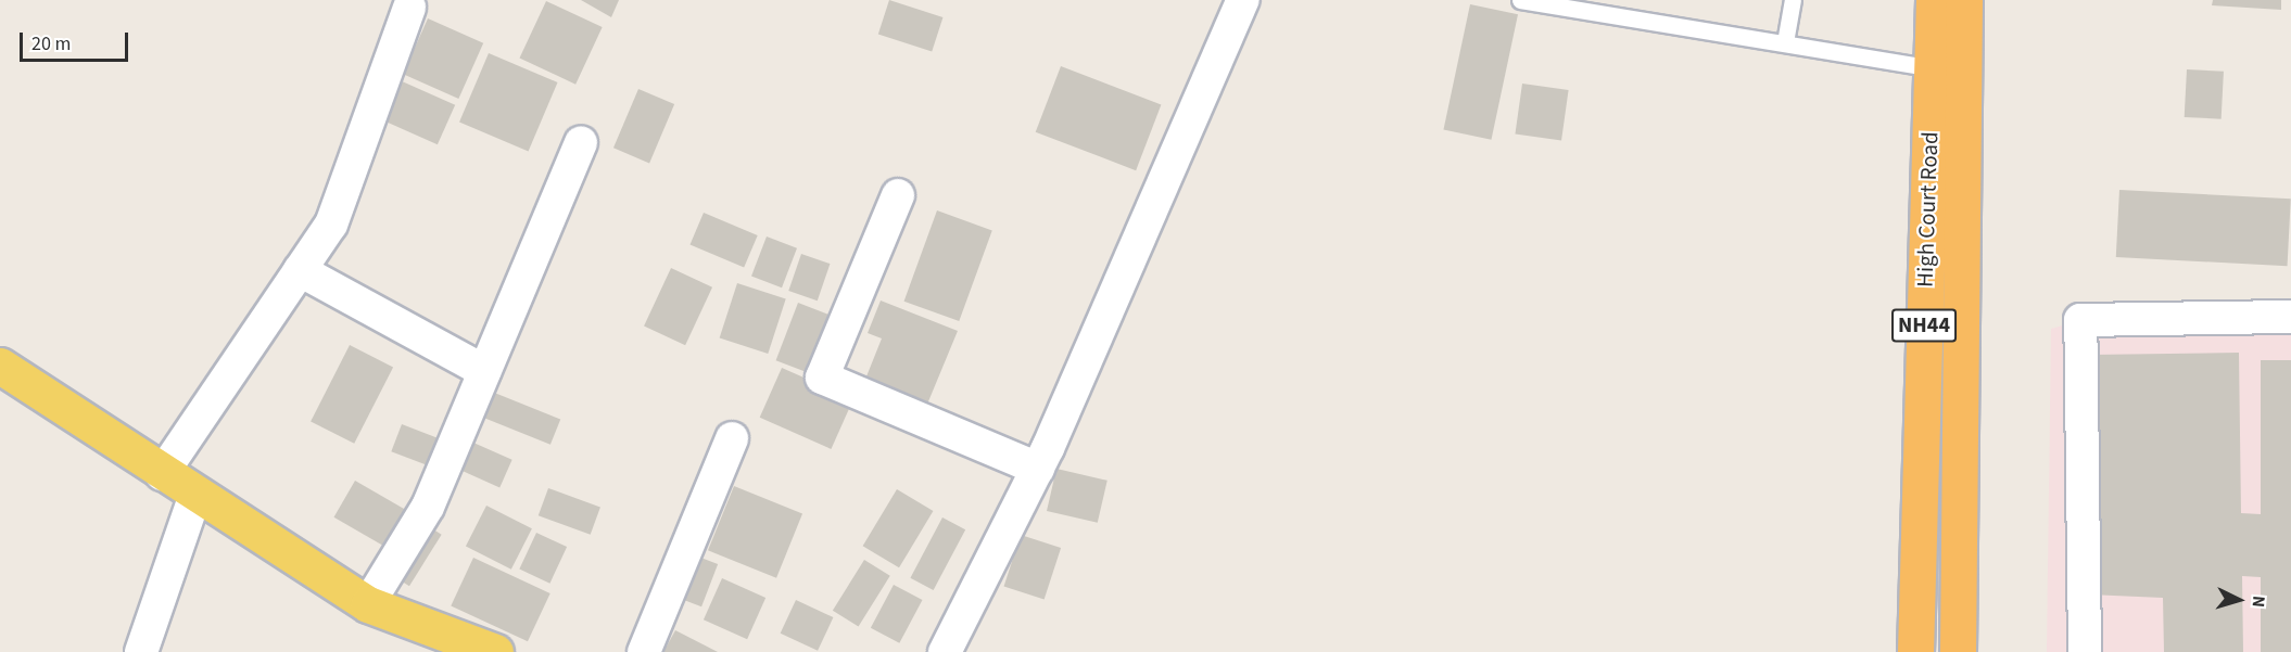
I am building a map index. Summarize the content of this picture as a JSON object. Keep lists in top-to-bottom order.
{
  "streets": {
    "highway": ["High Court Road", "NH44"]
  },
  "scale_bar": "20 m",
  "north": "right"
}
